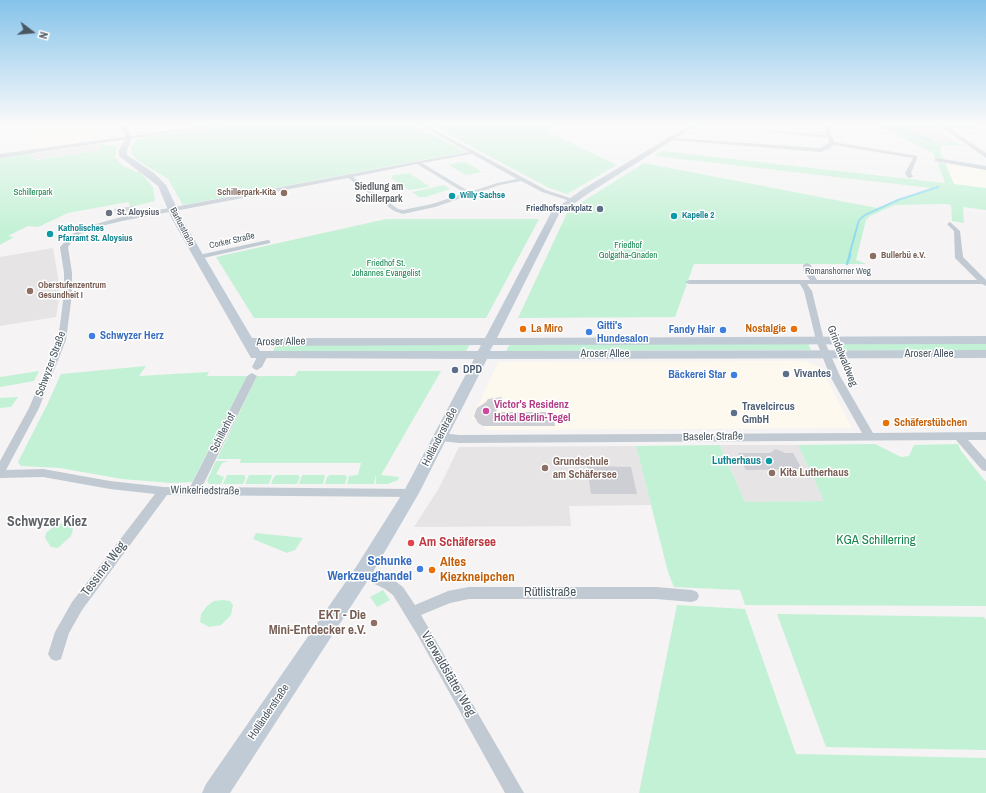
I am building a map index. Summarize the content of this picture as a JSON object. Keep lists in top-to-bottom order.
{
  "streets": {
    "main road": ["Barfusstraße", "Aroser Allee", "Holländerstraße"],
    "street": [
      "Corker Straße",
      "Romanshorner Weg",
      "Grindelwaldweg",
      "Schwyzer Straße",
      "Schillerhof",
      "Baseler Straße",
      "Winkelriedstraße",
      "Tessiner Weg",
      "Rütlistraße",
      "Vierwaldstätter Weg"
    ]
  },
  "crossings": [
    ["Barfusstraße", "Corker Straße"],
    ["Barfusstraße", "Aroser Allee"],
    ["Barfusstraße", "Schwyzer Straße"],
    ["Romanshorner Weg", "Grindelwaldweg"],
    ["Aroser Allee", "Grindelwaldweg"],
    ["Aroser Allee", "Schillerhof"],
    ["Aroser Allee", "Holländerstraße"],
    ["Grindelwaldweg", "Baseler Straße"],
    ["Schillerhof", "Winkelriedstraße"],
    ["Holländerstraße", "Baseler Straße"],
    ["Holländerstraße", "Winkelriedstraße"],
    ["Holländerstraße", "Vierwaldstätter Weg"],
    ["Winkelriedstraße", "Tessiner Weg"],
    ["Rütlistraße", "Vierwaldstätter Weg"]
  ],
  "districts": ["Siedlung am Schillerpark", "Schwyzer Kiez"],
  "parks": [
    "Schillerpark",
    "Friedhof Golgatha-Gnaden",
    "Friedhof St. Johannes Evangelist",
    "KGA Schillerring"
  ],
  "places": [
    "Schillerpark-Kita",
    "Willy Sachse",
    "Friedhofsparkplatz",
    "St. Aloysius",
    "Kapelle 2",
    "Katholisches Pfarramt St. Aloysius",
    "Bullerbü e.V.",
    "Oberstufenzentrum Gesundheit I",
    "La Miro",
    "Nostalgie",
    "Fandy Hair",
    "Gitti's Hundesalon",
    "Schwyzer Herz",
    "DPD",
    "Vivantes",
    "Bäckerei Star",
    "Victor's Residenz Hotel Berlin-Tegel",
    "Travelcircus GmbH",
    "Schäferstübchen",
    "Lutherhaus",
    "Grundschule am Schäfersee",
    "Kita Lutherhaus",
    "Am Schäfersee",
    "Schunke Werkzeughandel",
    "Altes Kiezkneipchen",
    "EKT - Die Mini-Entdecker e.V."
  ],
  "north": "right"
}
